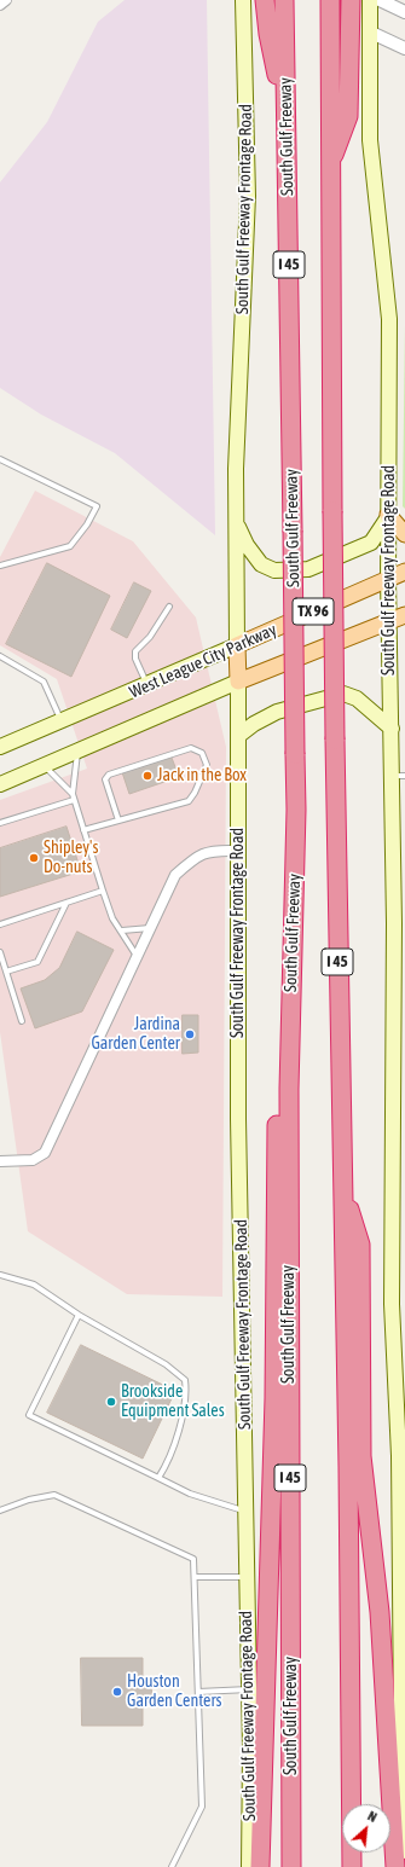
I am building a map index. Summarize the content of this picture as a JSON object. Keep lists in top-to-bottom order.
{
  "streets": {
    "highway": ["South Gulf Freeway", "I 45"],
    "main road": ["South Gulf Freeway Frontage Road", "TX 96", "West League City Parkway"]
  },
  "crossings": [
    ["South Gulf Freeway Frontage Road", "West League City Parkway"]
  ],
  "places": [
    "Jack in the Box",
    "Shipley's Do-nuts",
    "Jardina Garden Center",
    "Brookside Equipment Sales",
    "Houston Garden Centers"
  ],
  "north": "top right"
}
